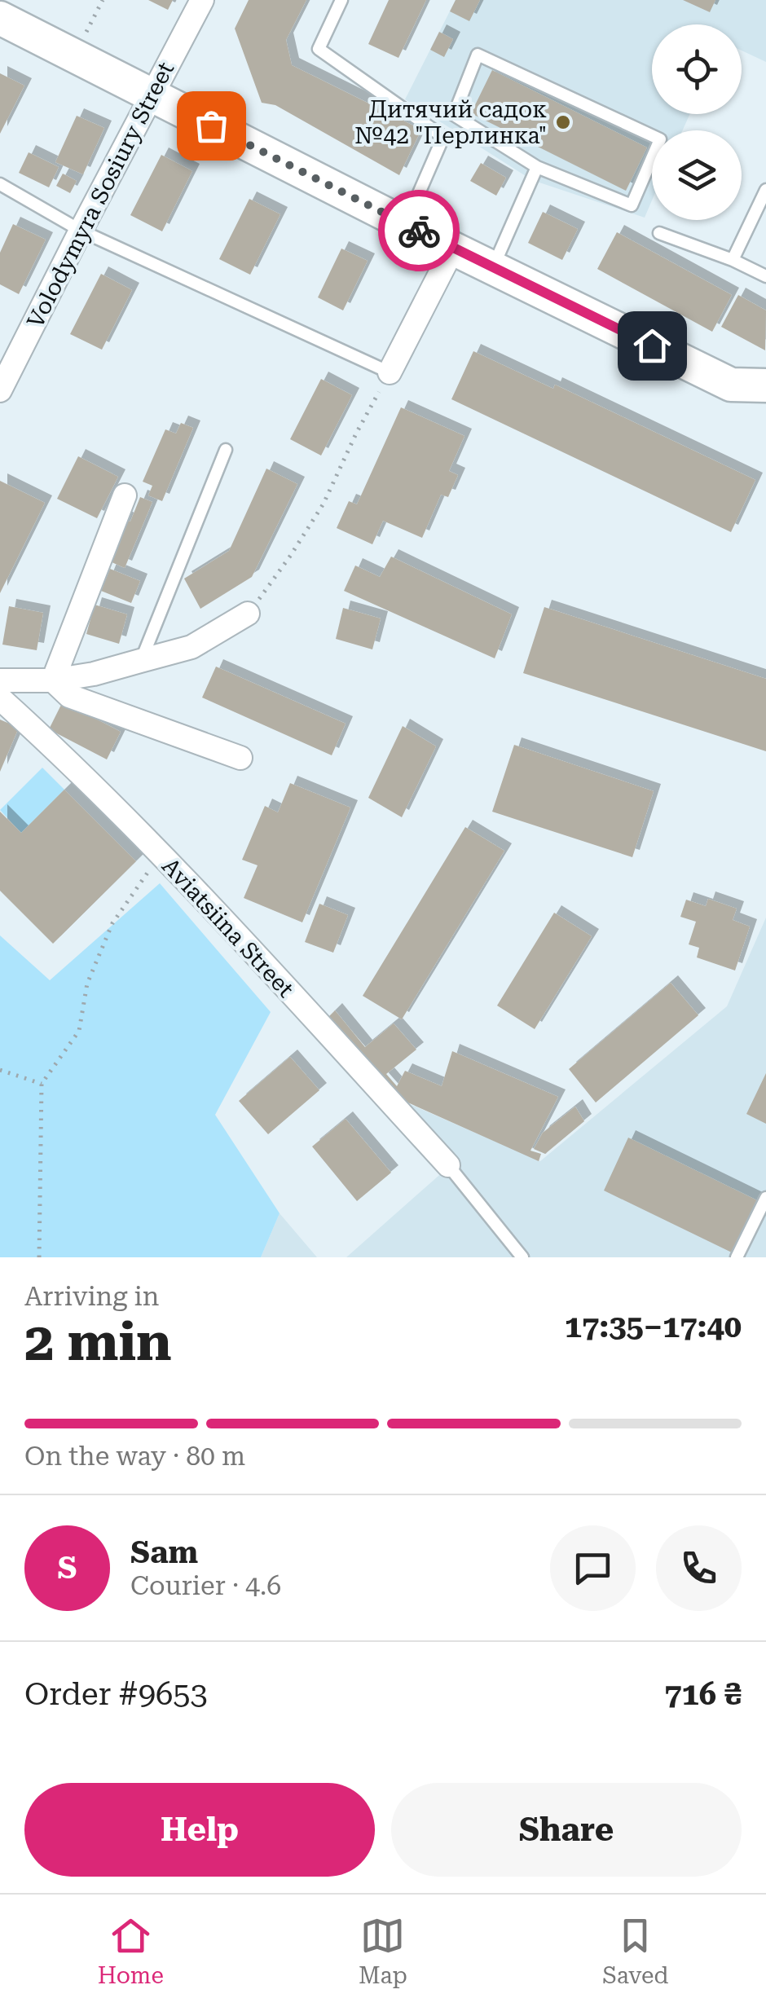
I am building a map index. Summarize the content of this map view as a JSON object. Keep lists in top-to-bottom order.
{
  "streets": {
    "street": ["Volodymyra Sosiury Street", "Aviatsiina Street"]
  },
  "places": ["Дитячий садок №42 \"Перлинка\""],
  "page": {
    "heading": ["2 min", "Arriving in", "17:35–17:40"],
    "panel": [
      "Sam",
      "Courier · 4.6",
      "Order #9653",
      "716 ₴"
    ],
    "bar": "On the way · 80 m",
    "round": "S",
    "buttons": ["Help", "Share"],
    "tabs": ["Home", "Map", "Saved"]
  }
}
